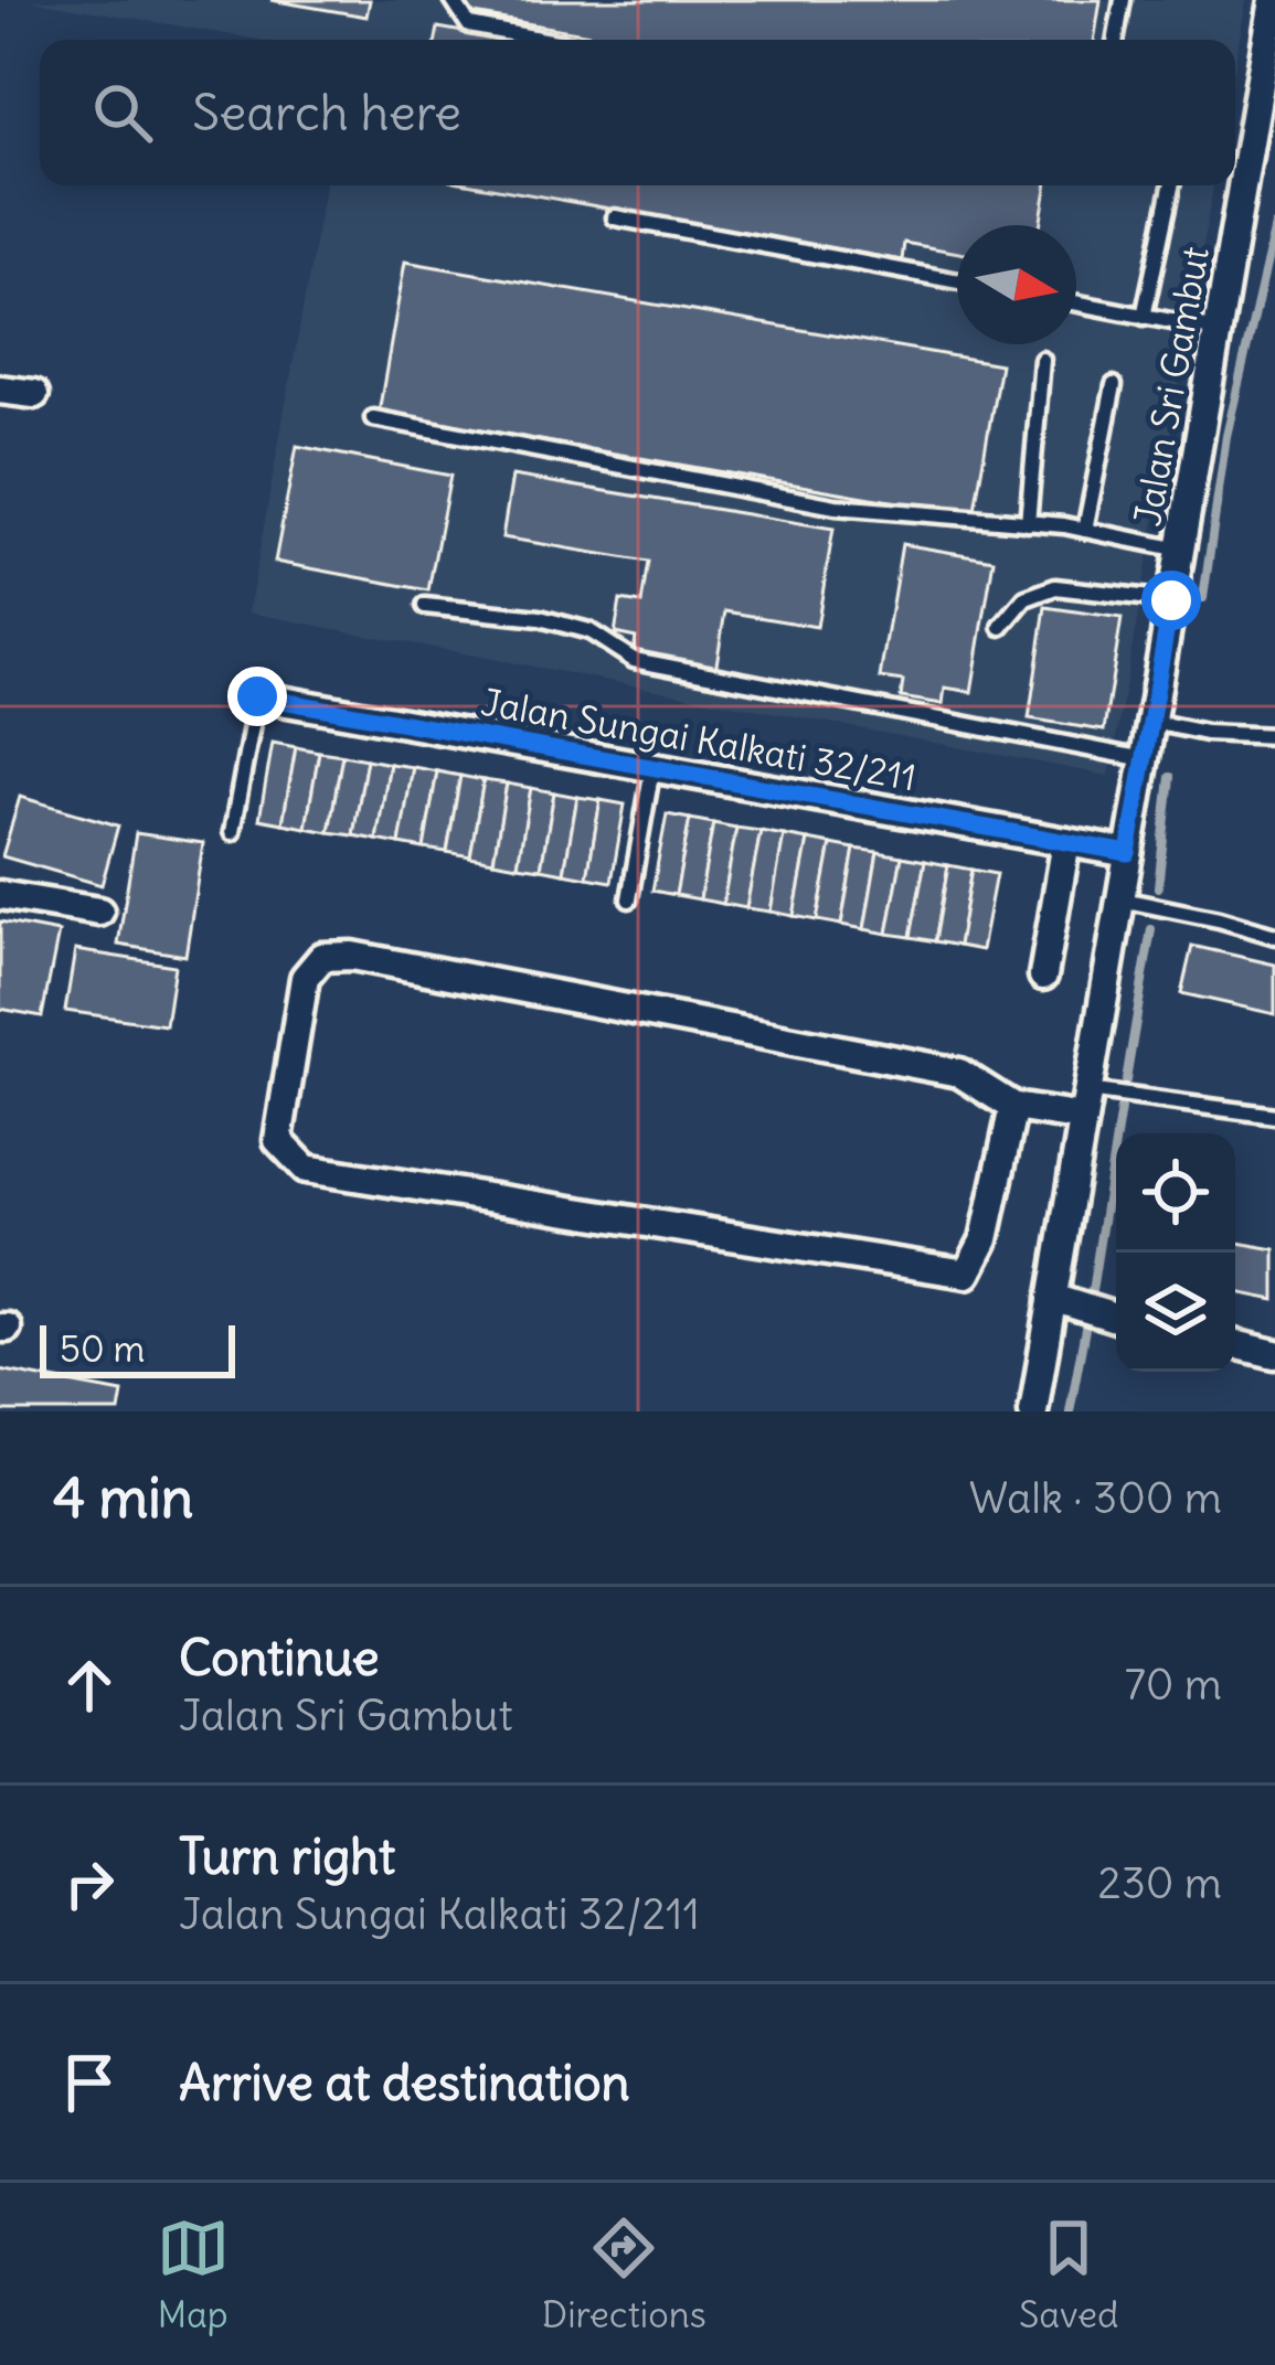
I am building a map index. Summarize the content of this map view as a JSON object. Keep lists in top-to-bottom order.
{
  "streets": {
    "street": ["Jalan Sri Gambut", "Jalan Sungai Kalkati 32/211"]
  },
  "crossings": [
    ["Jalan Sri Gambut", "Jalan Sungai Kalkati 32/211"]
  ],
  "scale_bar": "50 m",
  "north": "right",
  "page": {
    "search": "Search here",
    "scale": "50 m",
    "heading": ["4 min", "Walk · 300 m"],
    "list": [
      ["Continue", "Jalan Sri Gambut", "70 m"],
      ["Turn right", "Jalan Sungai Kalkati 32/211", "230 m"],
      "Arrive at destination"
    ],
    "nav": ["Map", "Directions", "Saved"]
  }
}
